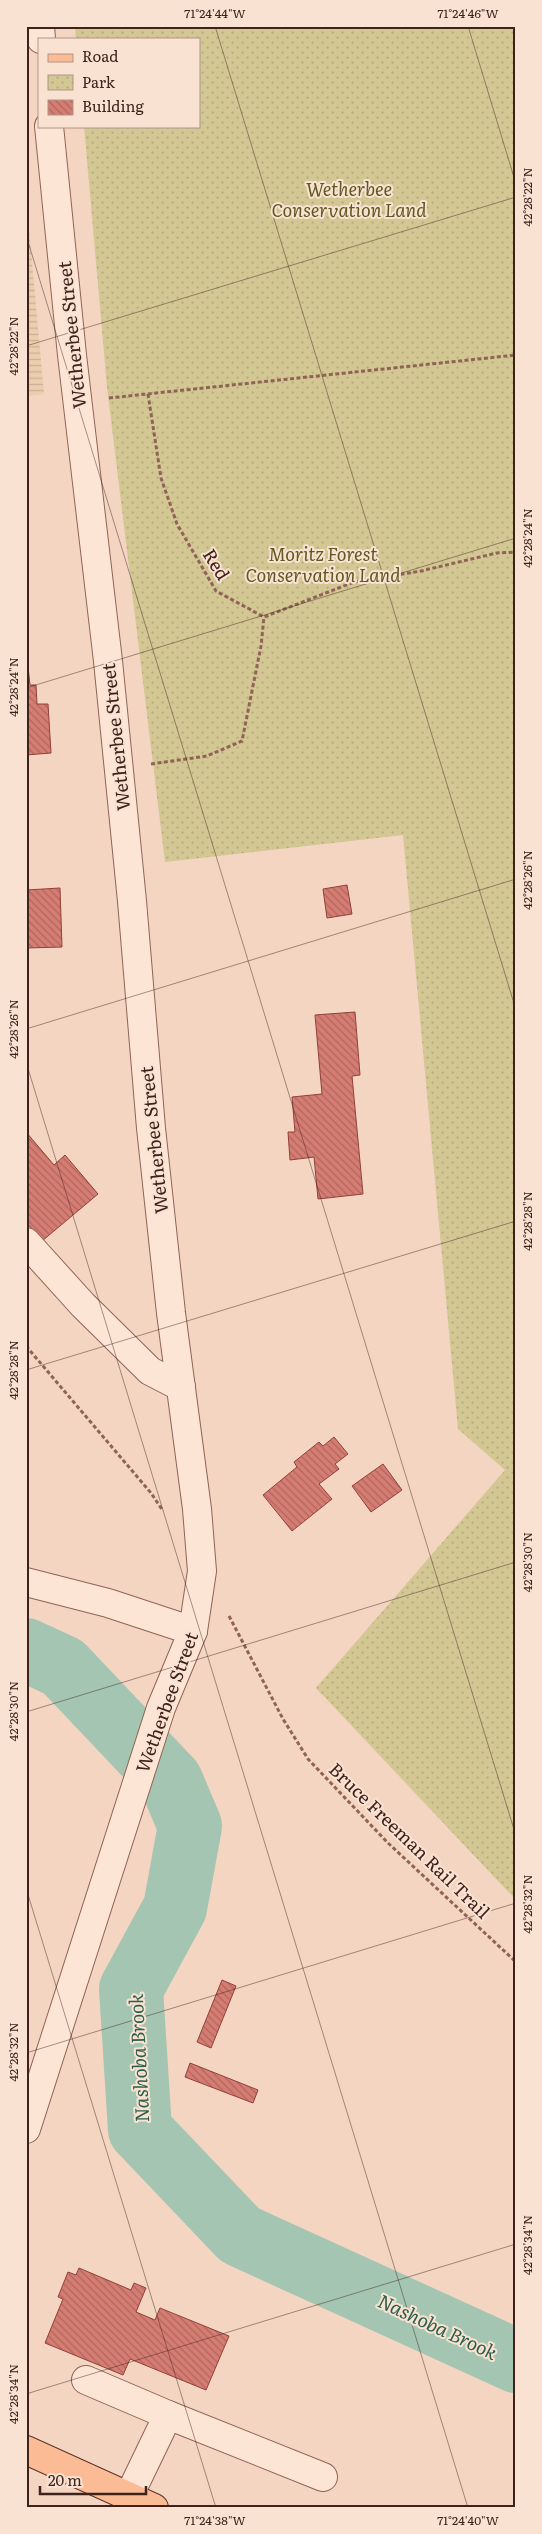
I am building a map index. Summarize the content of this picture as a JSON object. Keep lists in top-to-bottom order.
{
  "streets": {
    "street": ["Wetherbee Street"],
    "path": ["Red", "Bruce Freeman Rail Trail"]
  },
  "water": ["Nashoba Brook"],
  "parks": ["Wetherbee Conservation Land", "Moritz Forest Conservation Land"],
  "legend": ["Road", "Park", "Building"],
  "scale_bar": "20 m",
  "coordinates": [
    "71°24'44\"W",
    "71°24'46\"W",
    "42°28'22\"N",
    "42°28'24\"N",
    "42°28'26\"N",
    "42°28'28\"N",
    "42°28'30\"N",
    "42°28'32\"N",
    "42°28'34\"N",
    "71°24'38\"W",
    "71°24'40\"W"
  ]
}
